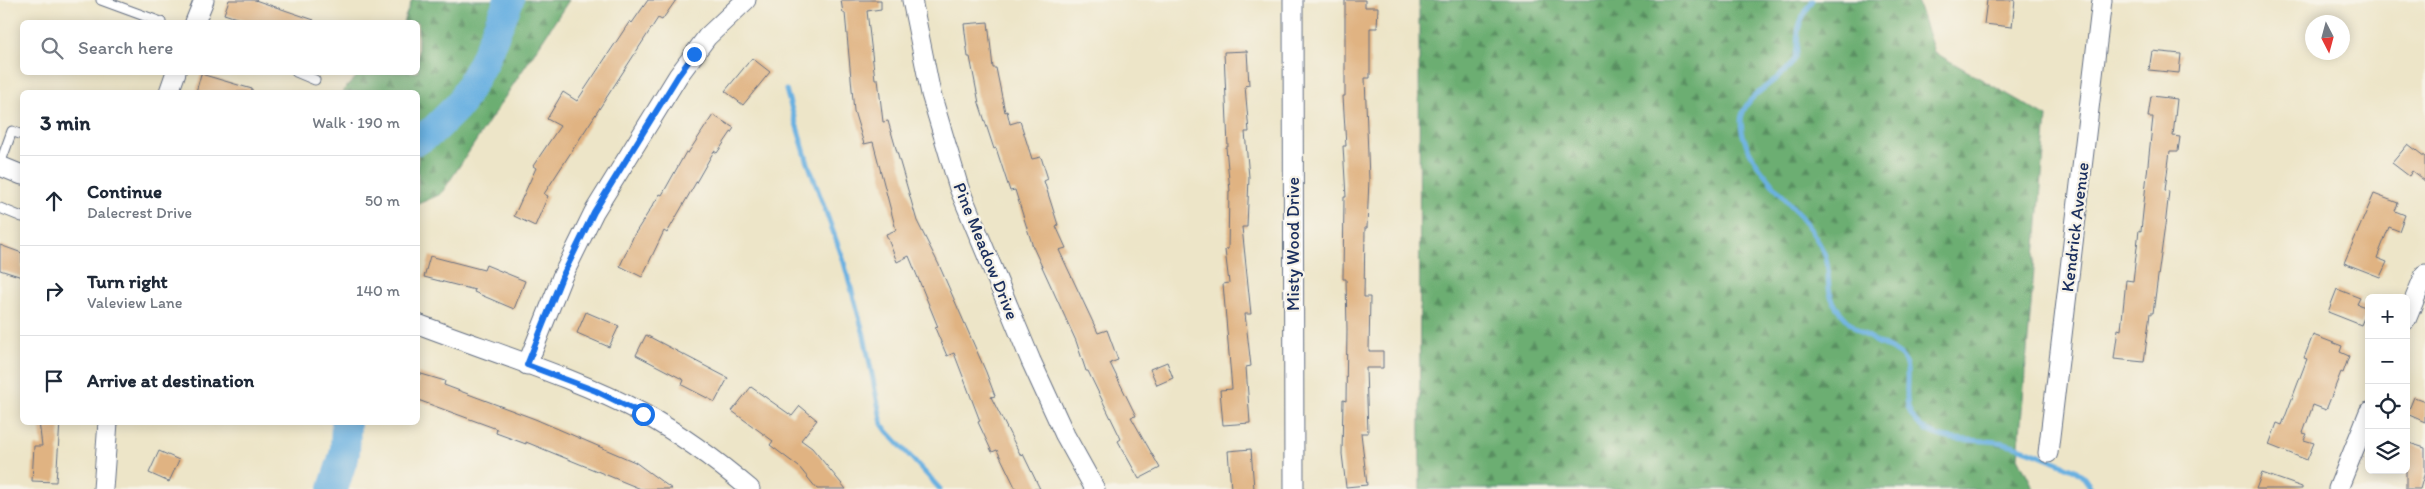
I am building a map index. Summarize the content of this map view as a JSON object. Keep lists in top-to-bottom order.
{
  "streets": {
    "street": ["Kendrick Avenue", "Misty Wood Drive", "Pine Meadow Drive"]
  },
  "north": "bottom",
  "page": {
    "search": "Search here",
    "heading": ["3 min", "Walk · 190 m"],
    "list": [
      ["Continue", "Dalecrest Drive", "50 m"],
      ["Turn right", "Valeview Lane", "140 m"],
      "Arrive at destination"
    ],
    "map_buttons": ["+", "−"]
  }
}
